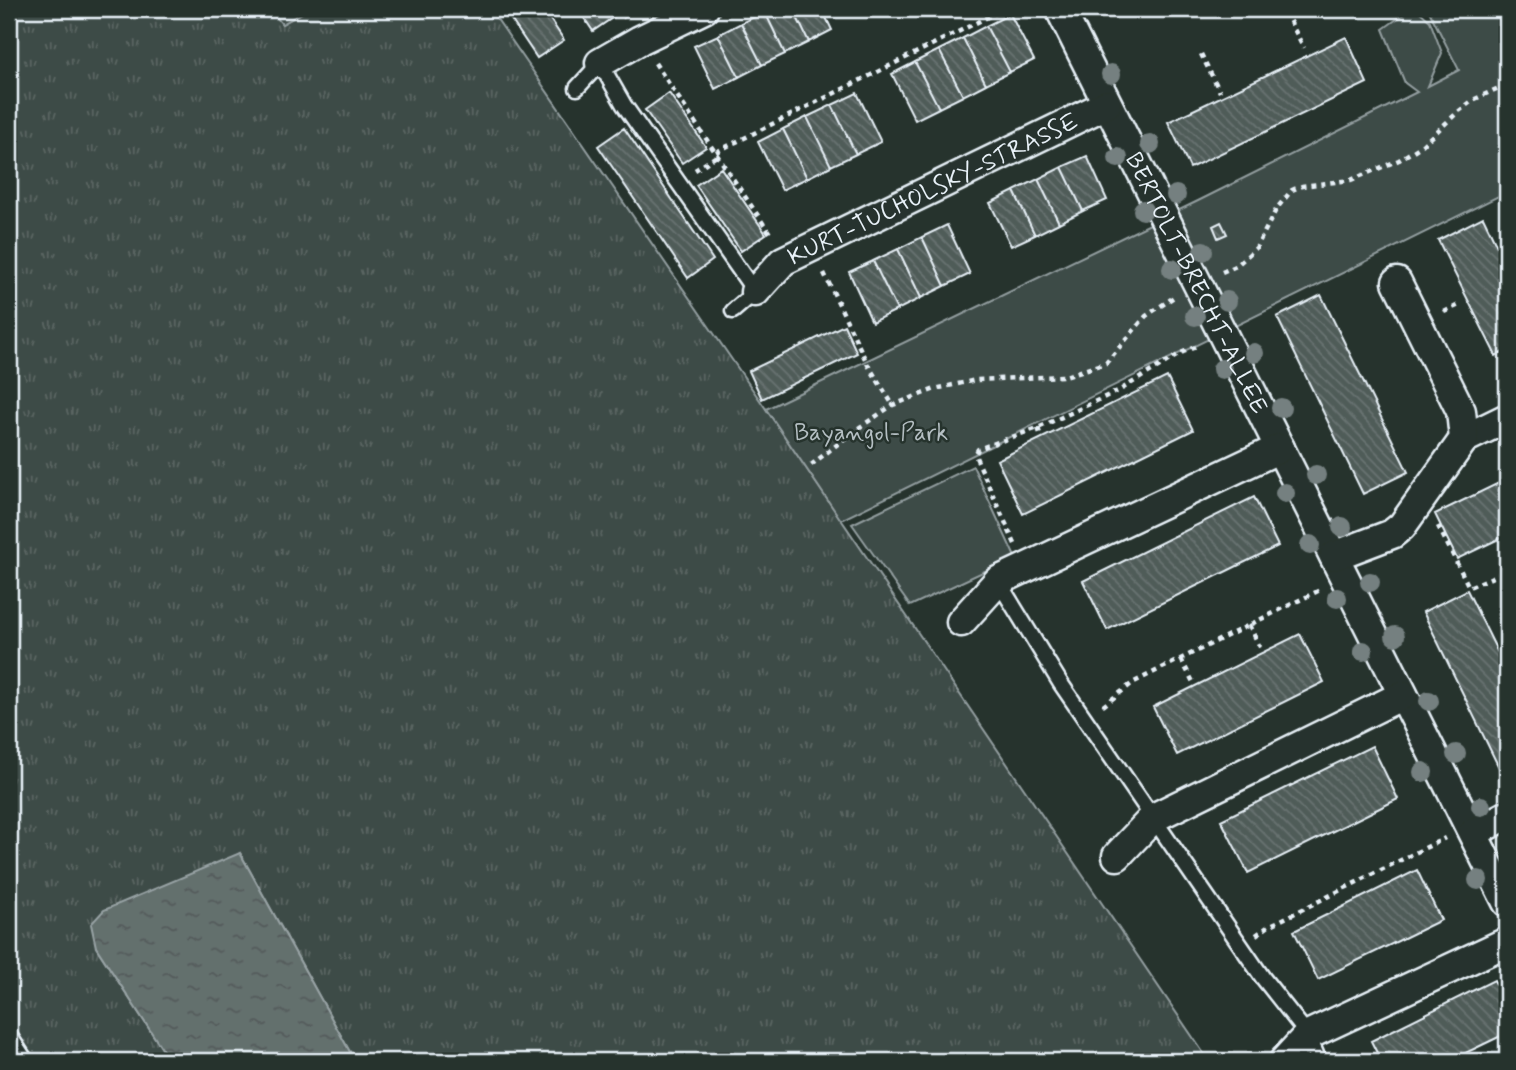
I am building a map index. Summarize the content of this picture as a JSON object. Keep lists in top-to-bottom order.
{
  "streets": {
    "street": ["KURT-TUCHOLSKY-STRASSE", "BERTOLT-BRECHT-ALLEE"]
  },
  "crossings": [
    ["KURT-TUCHOLSKY-STRASSE", "BERTOLT-BRECHT-ALLEE"]
  ],
  "parks": ["Bayangol-Park"]
}
